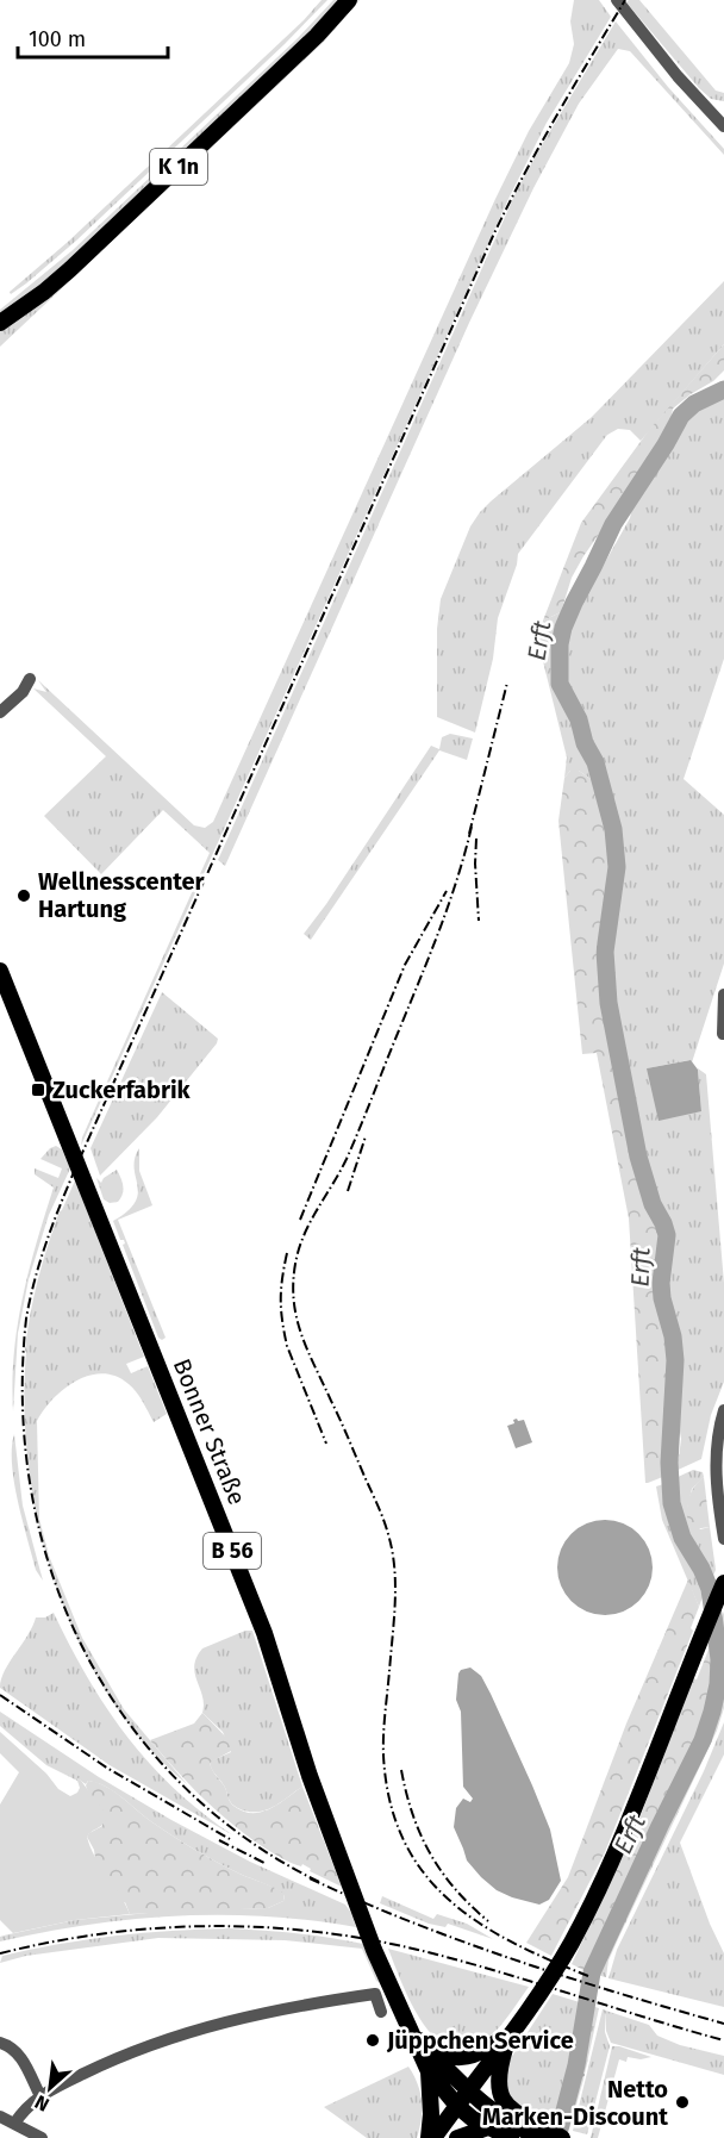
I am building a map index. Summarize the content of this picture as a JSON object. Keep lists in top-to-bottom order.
{
  "streets": {
    "main road": ["K 1n", "Bonner Straße", "B 56"]
  },
  "crossings": [
    ["Bonner Straße", "B 56"]
  ],
  "water": ["Erft"],
  "places": {
    "other": ["Wellnesscenter Hartung", "Jüppchen Service", "Netto Marken-Discount"],
    "transit": ["Zuckerfabrik"]
  },
  "scale_bar": "100 m",
  "north": "bottom left"
}
